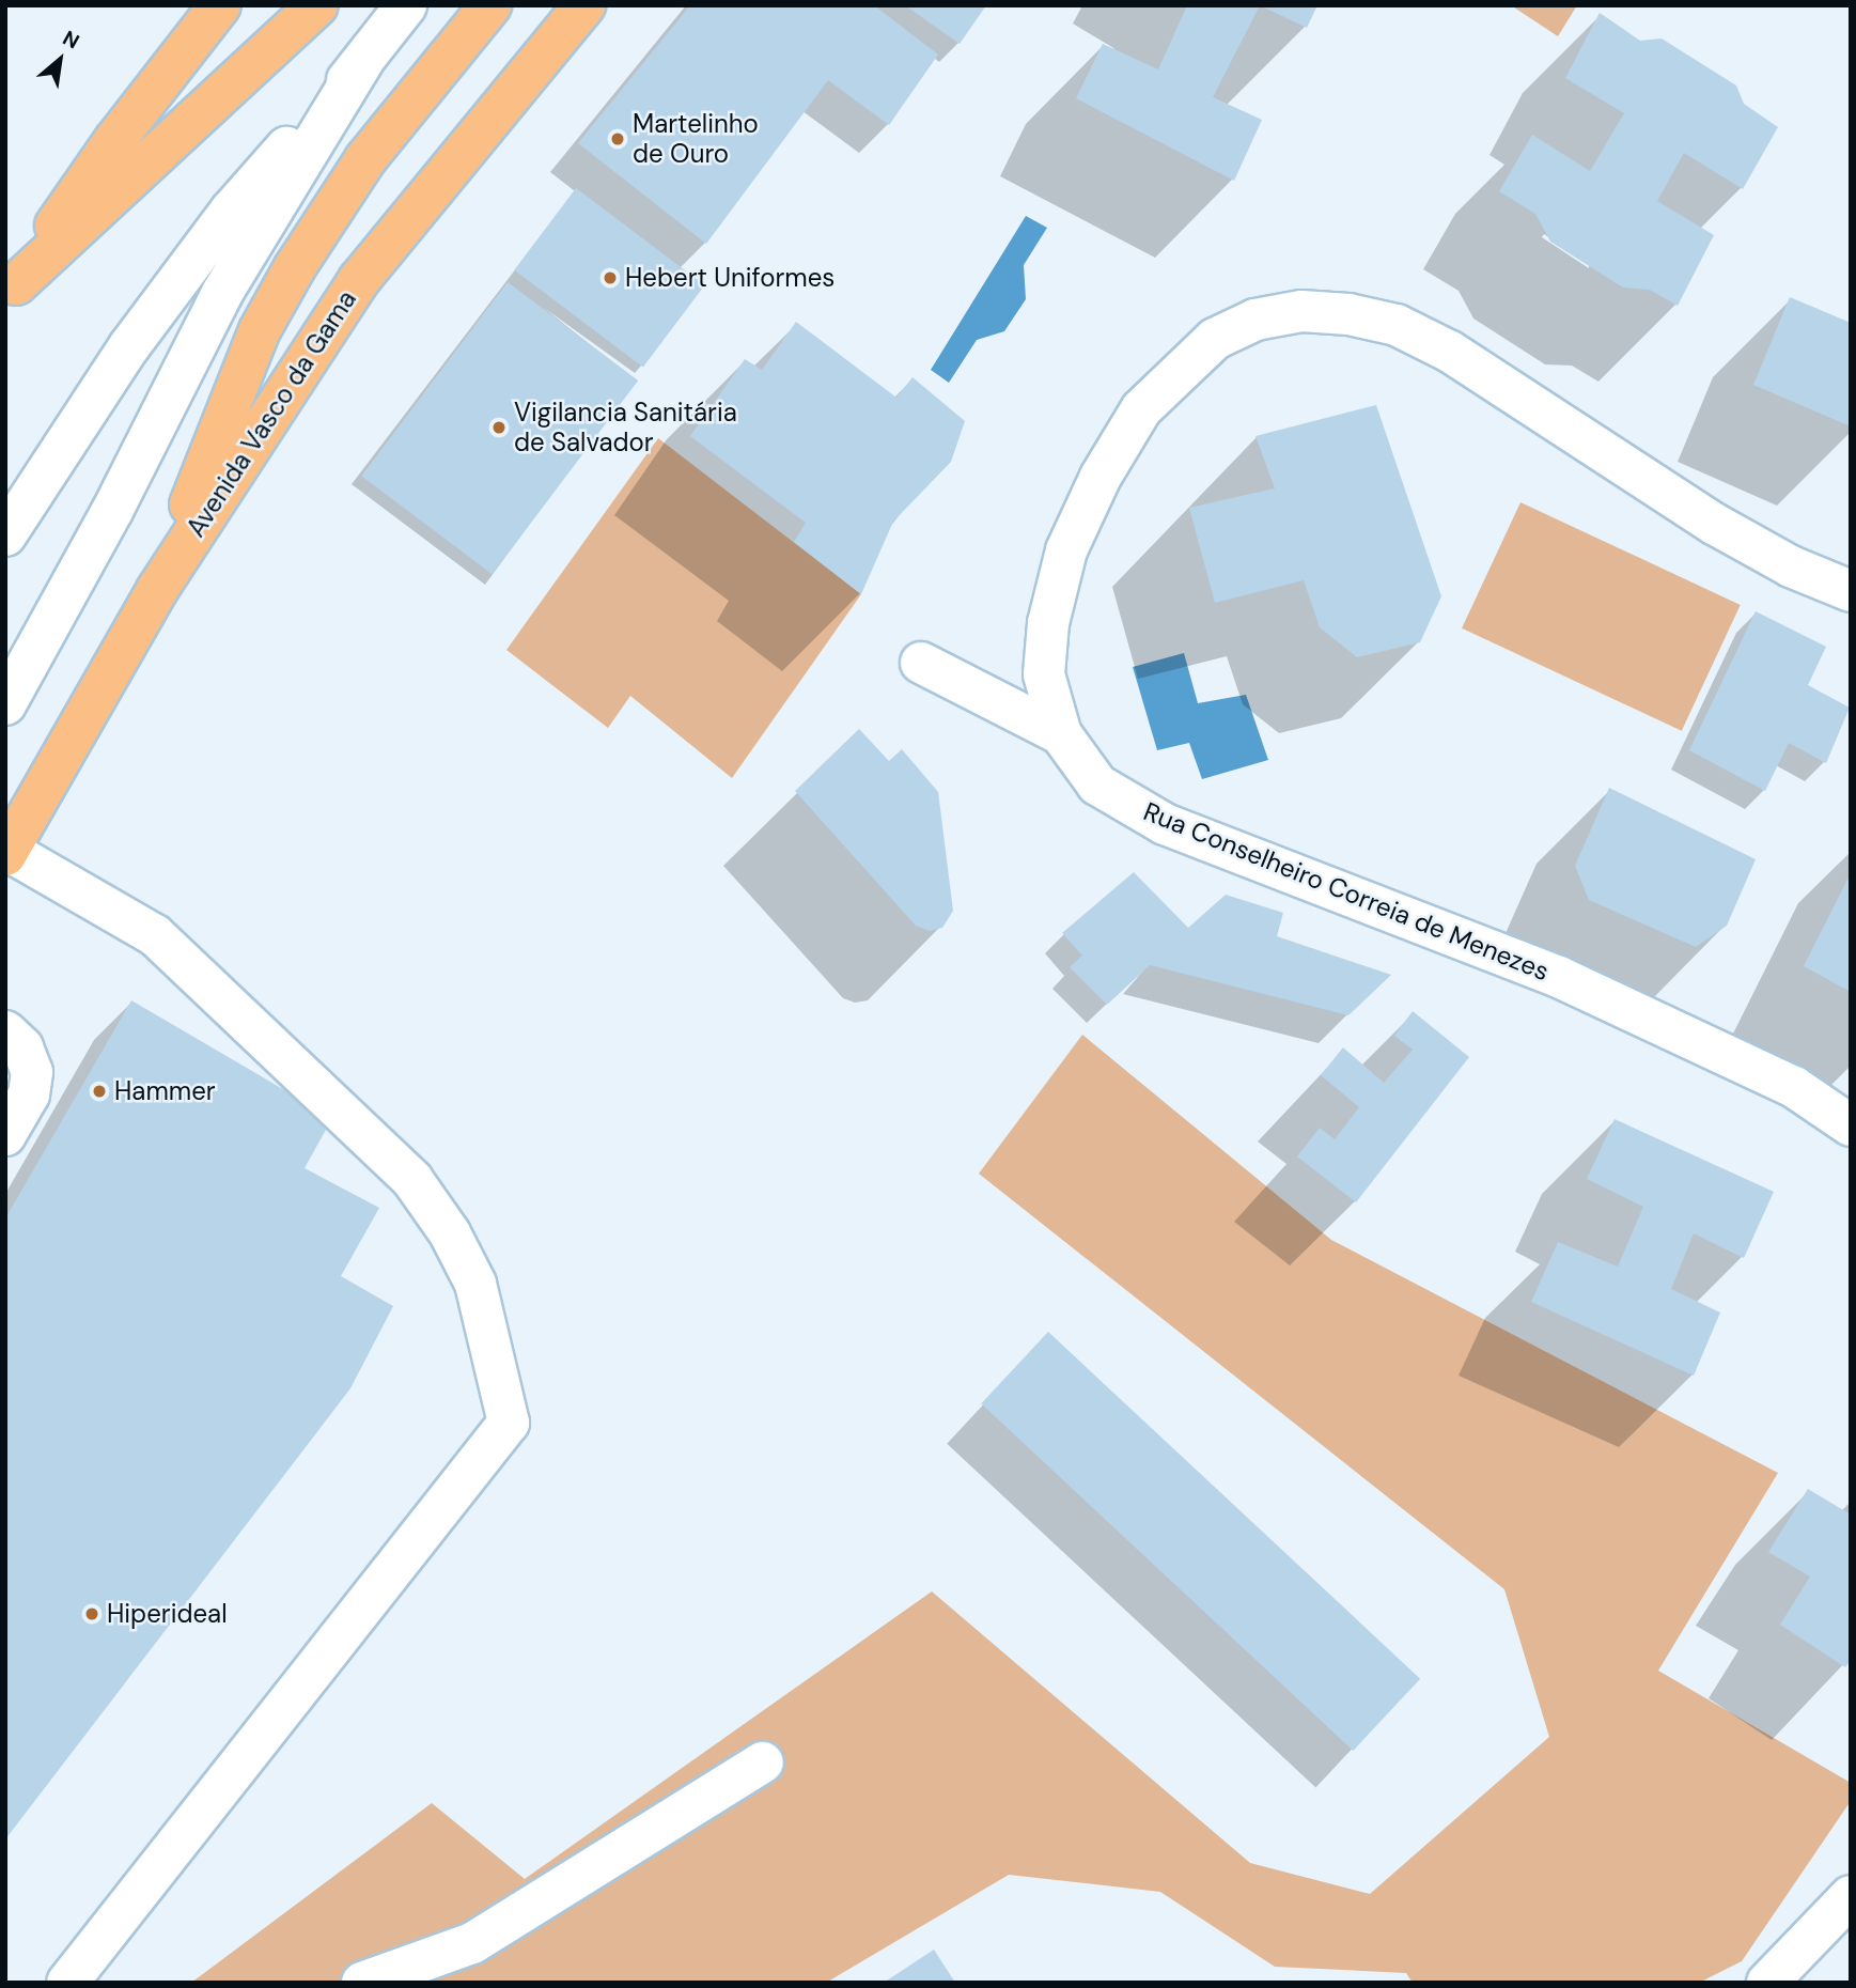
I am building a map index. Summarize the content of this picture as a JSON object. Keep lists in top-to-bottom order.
{
  "streets": {
    "main road": ["Avenida Vasco da Gama"],
    "street": ["Rua Conselheiro Correia de Menezes"]
  },
  "places": [
    "Martelinho de Ouro",
    "Hebert Uniformes",
    "Vigilancia Sanitária de Salvador",
    "Hammer",
    "Hiperideal"
  ],
  "north": "top right"
}
